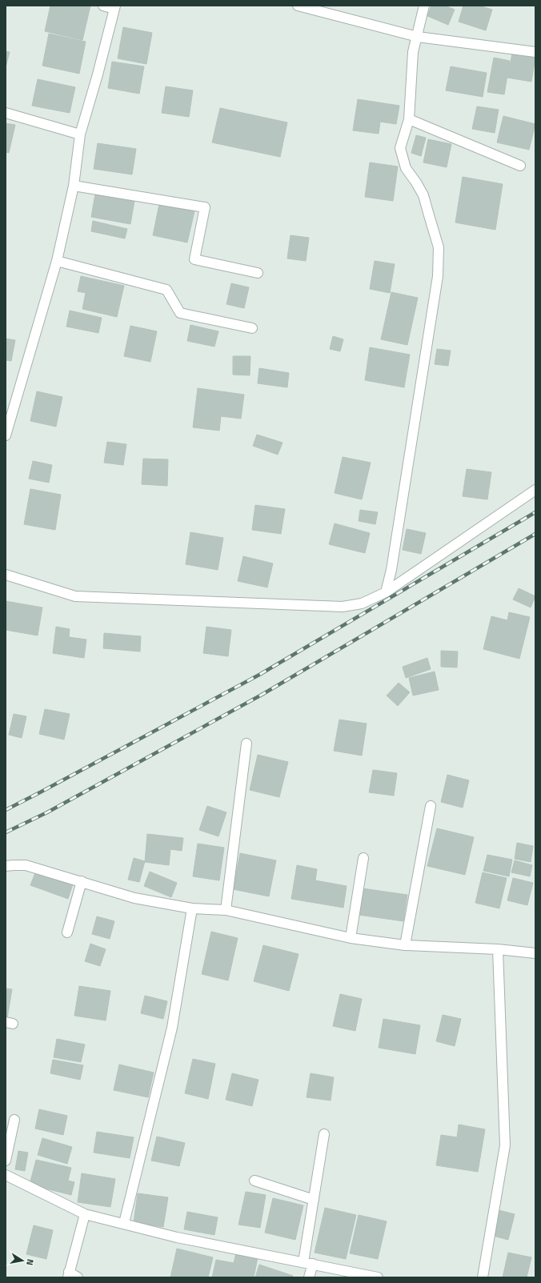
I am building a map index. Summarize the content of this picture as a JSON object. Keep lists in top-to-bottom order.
{
  "north": "right"
}
